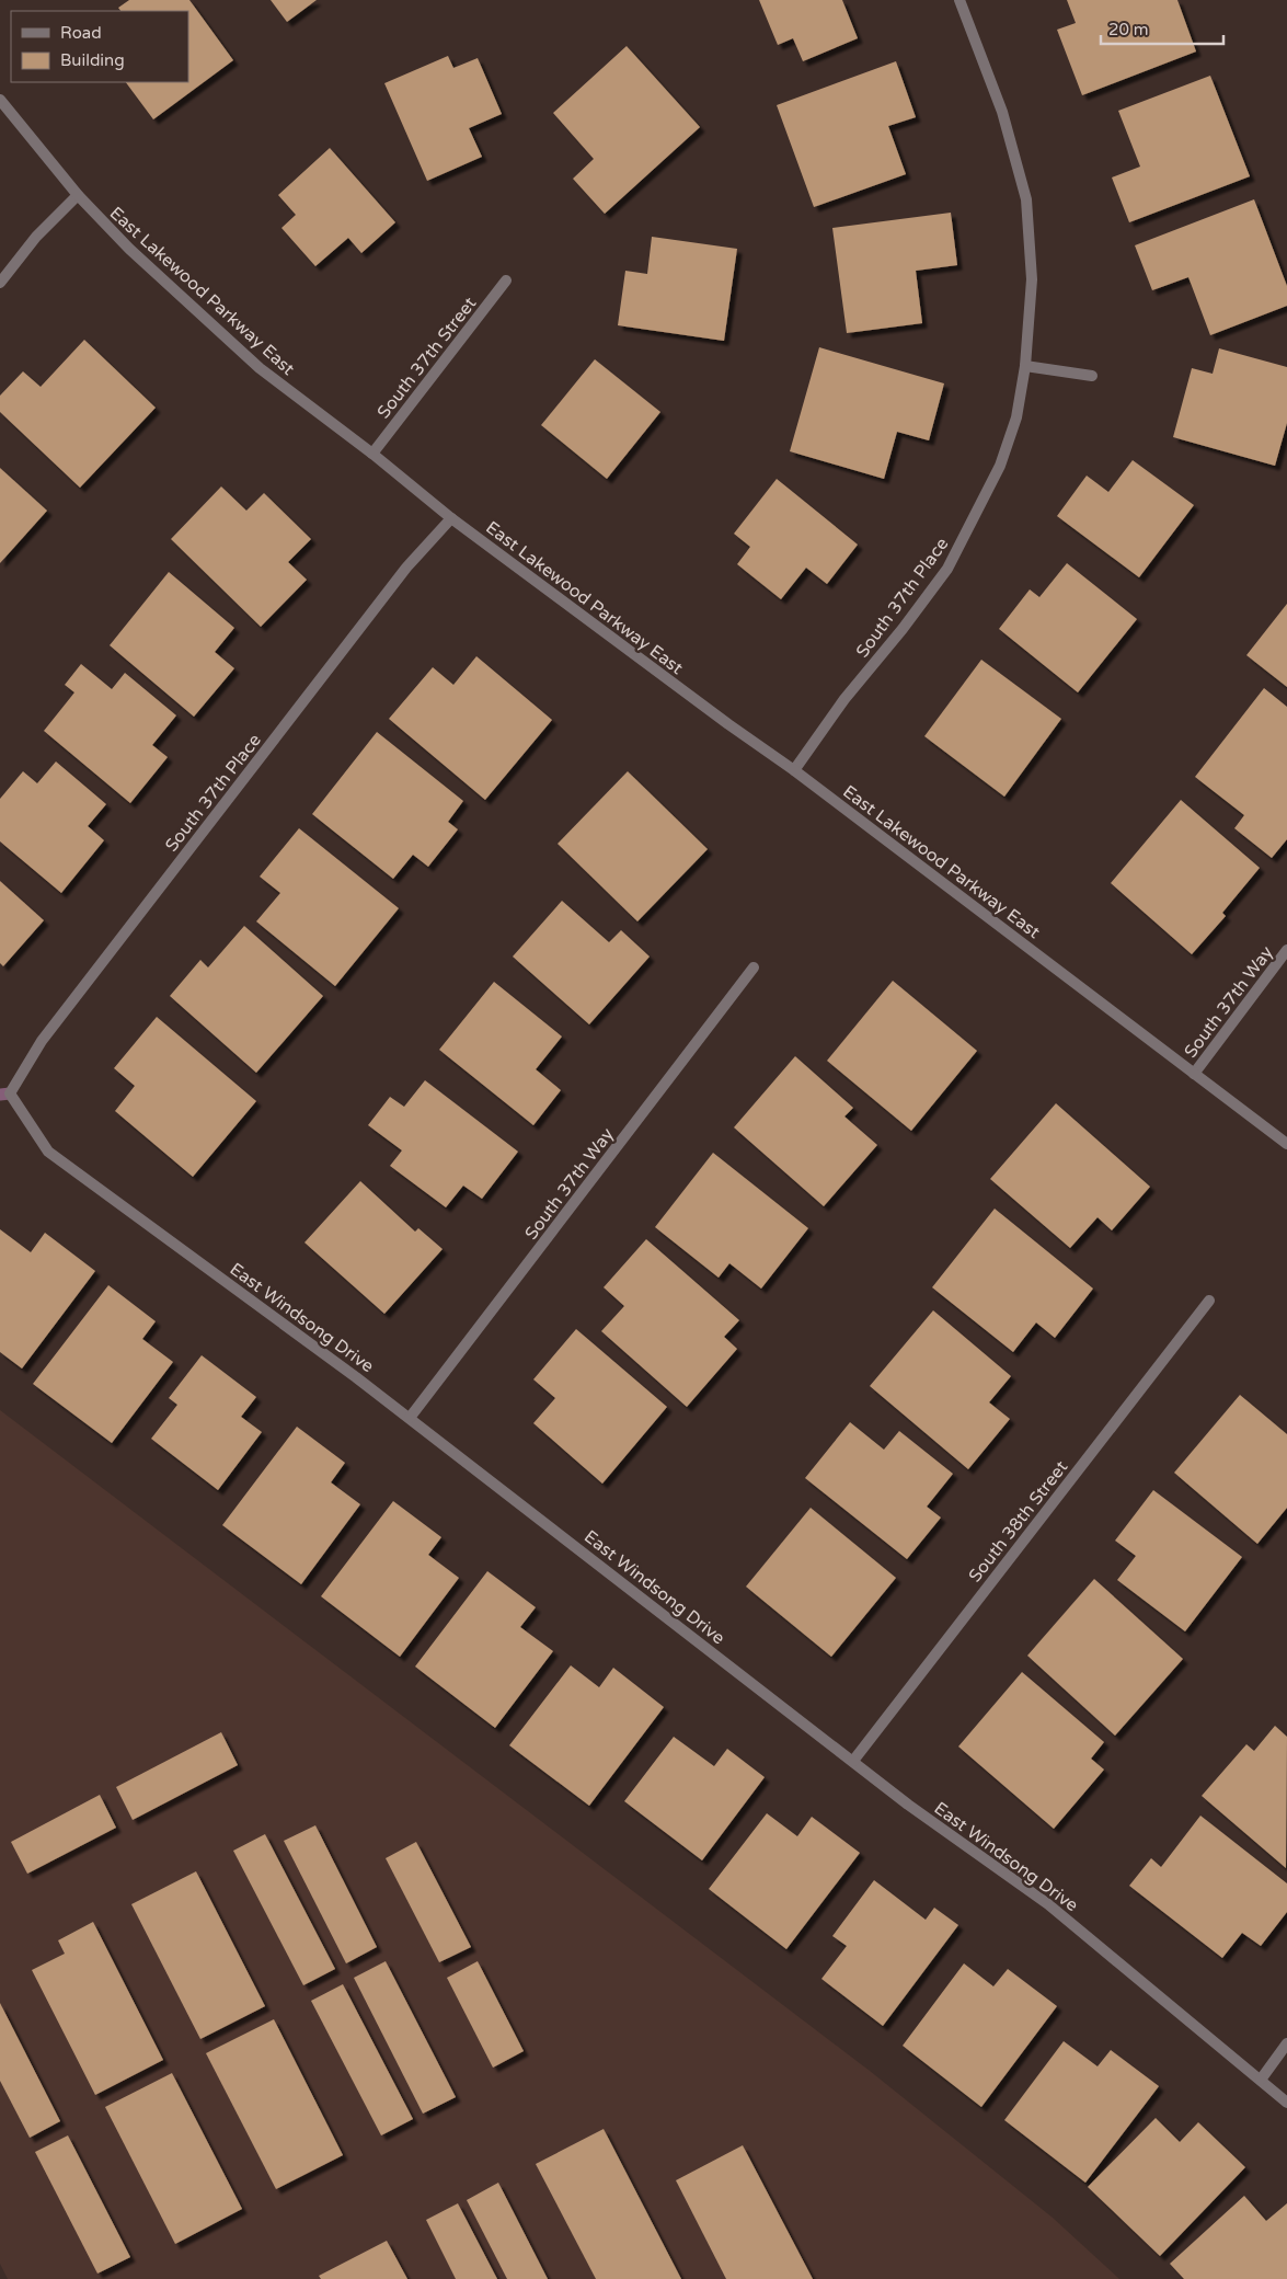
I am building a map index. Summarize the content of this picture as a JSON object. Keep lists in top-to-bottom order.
{
  "streets": {
    "street": [
      "East Lakewood Parkway East",
      "South 37th Street",
      "South 37th Place",
      "South 37th Way",
      "East Windsong Drive",
      "South 38th Street"
    ]
  },
  "crossings": [
    ["East Lakewood Parkway East", "South 37th Street"],
    ["East Lakewood Parkway East", "South 37th Place"],
    ["East Lakewood Parkway East", "South 37th Way"],
    ["South 37th Place", "East Windsong Drive"],
    ["South 37th Way", "East Windsong Drive"],
    ["East Windsong Drive", "South 38th Street"]
  ],
  "legend": ["Road", "Building"],
  "scale_bar": "20 m"
}
